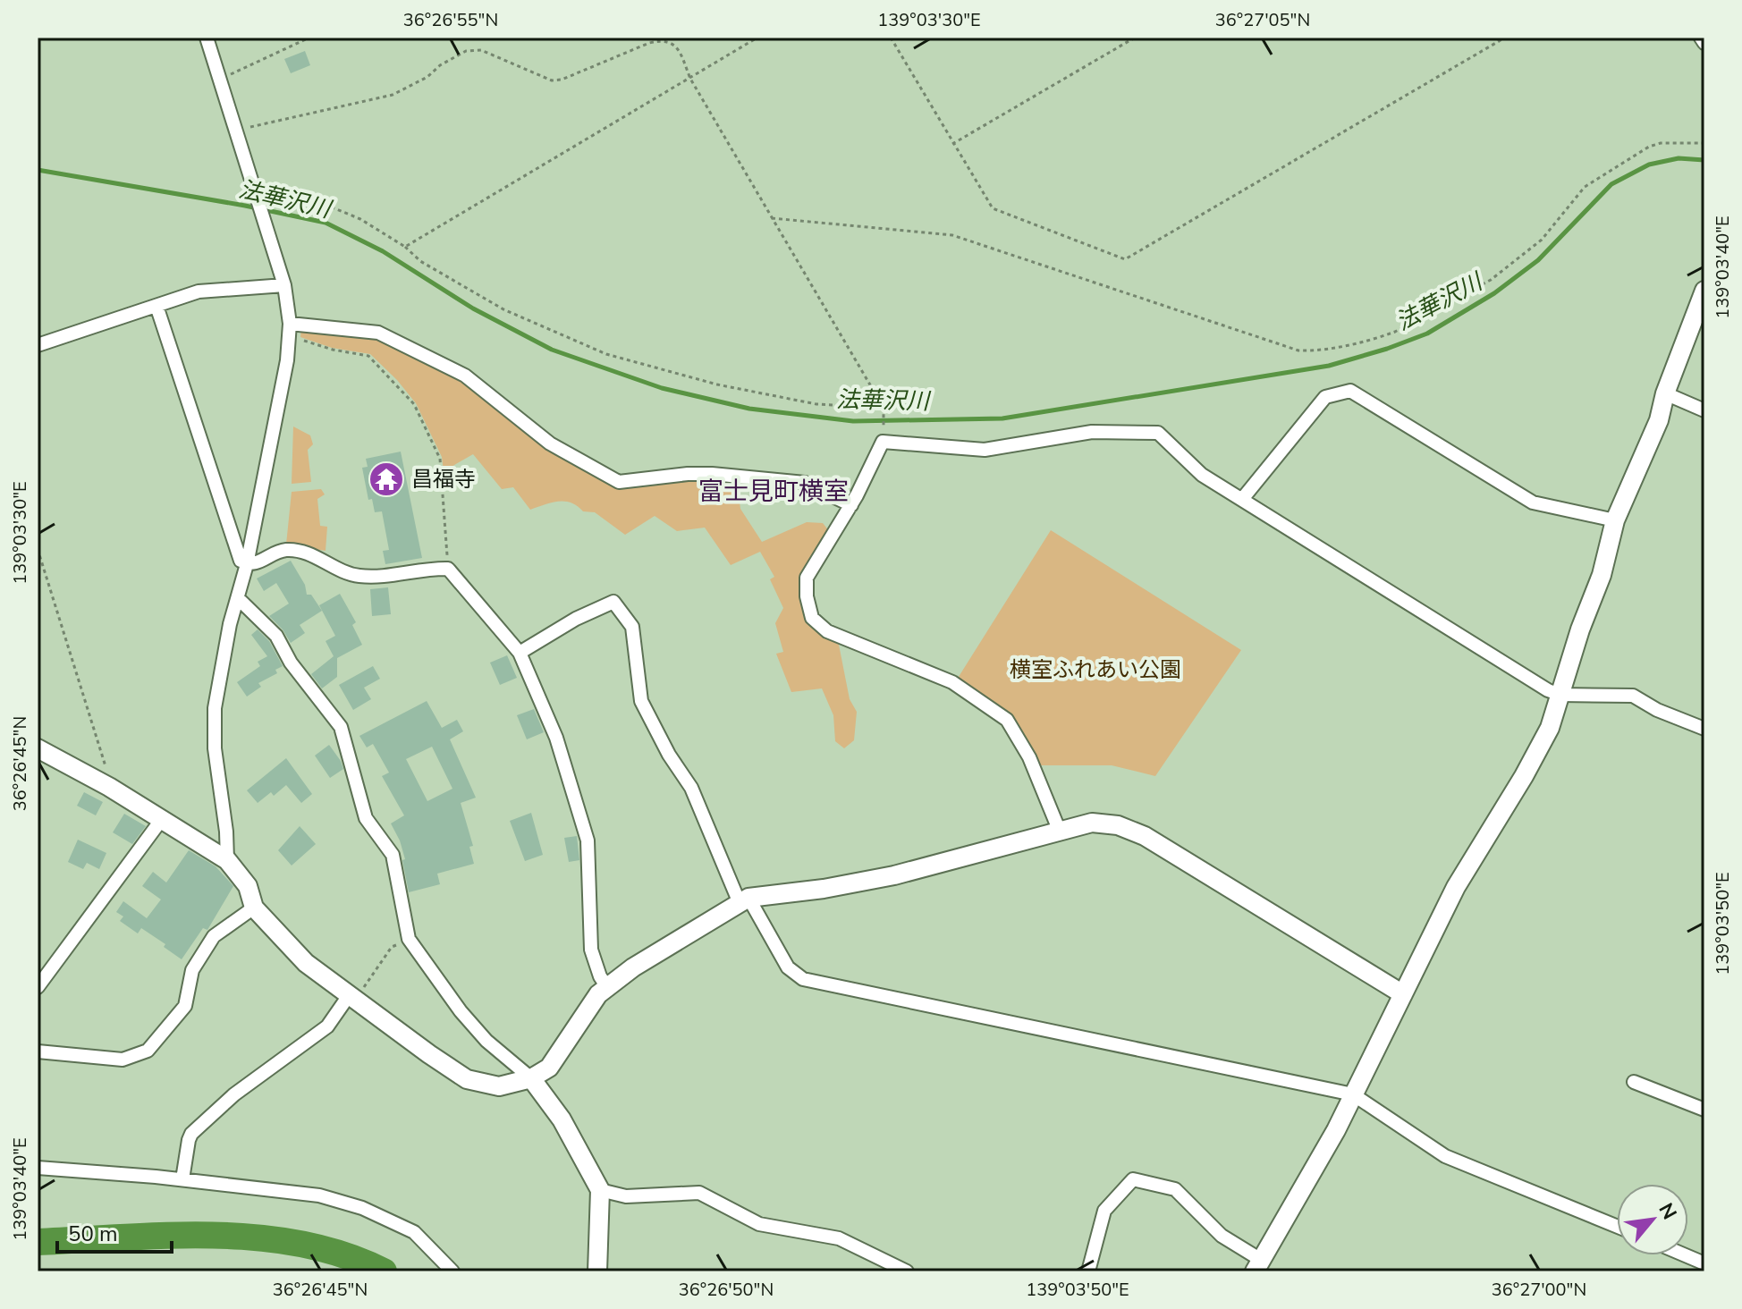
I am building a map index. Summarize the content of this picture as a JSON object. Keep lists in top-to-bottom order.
{
  "districts": ["富士見町横室"],
  "water": ["法華沢川"],
  "parks": ["横室ふれあい公園"],
  "places": {
    "temple": ["昌福寺"]
  },
  "scale_bar": "50 m",
  "north": "top right",
  "coordinates": [
    "36°26'55\"N",
    "139°03'30\"E",
    "36°27'05\"N",
    "139°03'40\"E",
    "36°26'45\"N",
    "139°03'50\"E",
    "36°26'50\"N",
    "36°27'00\"N"
  ]
}
